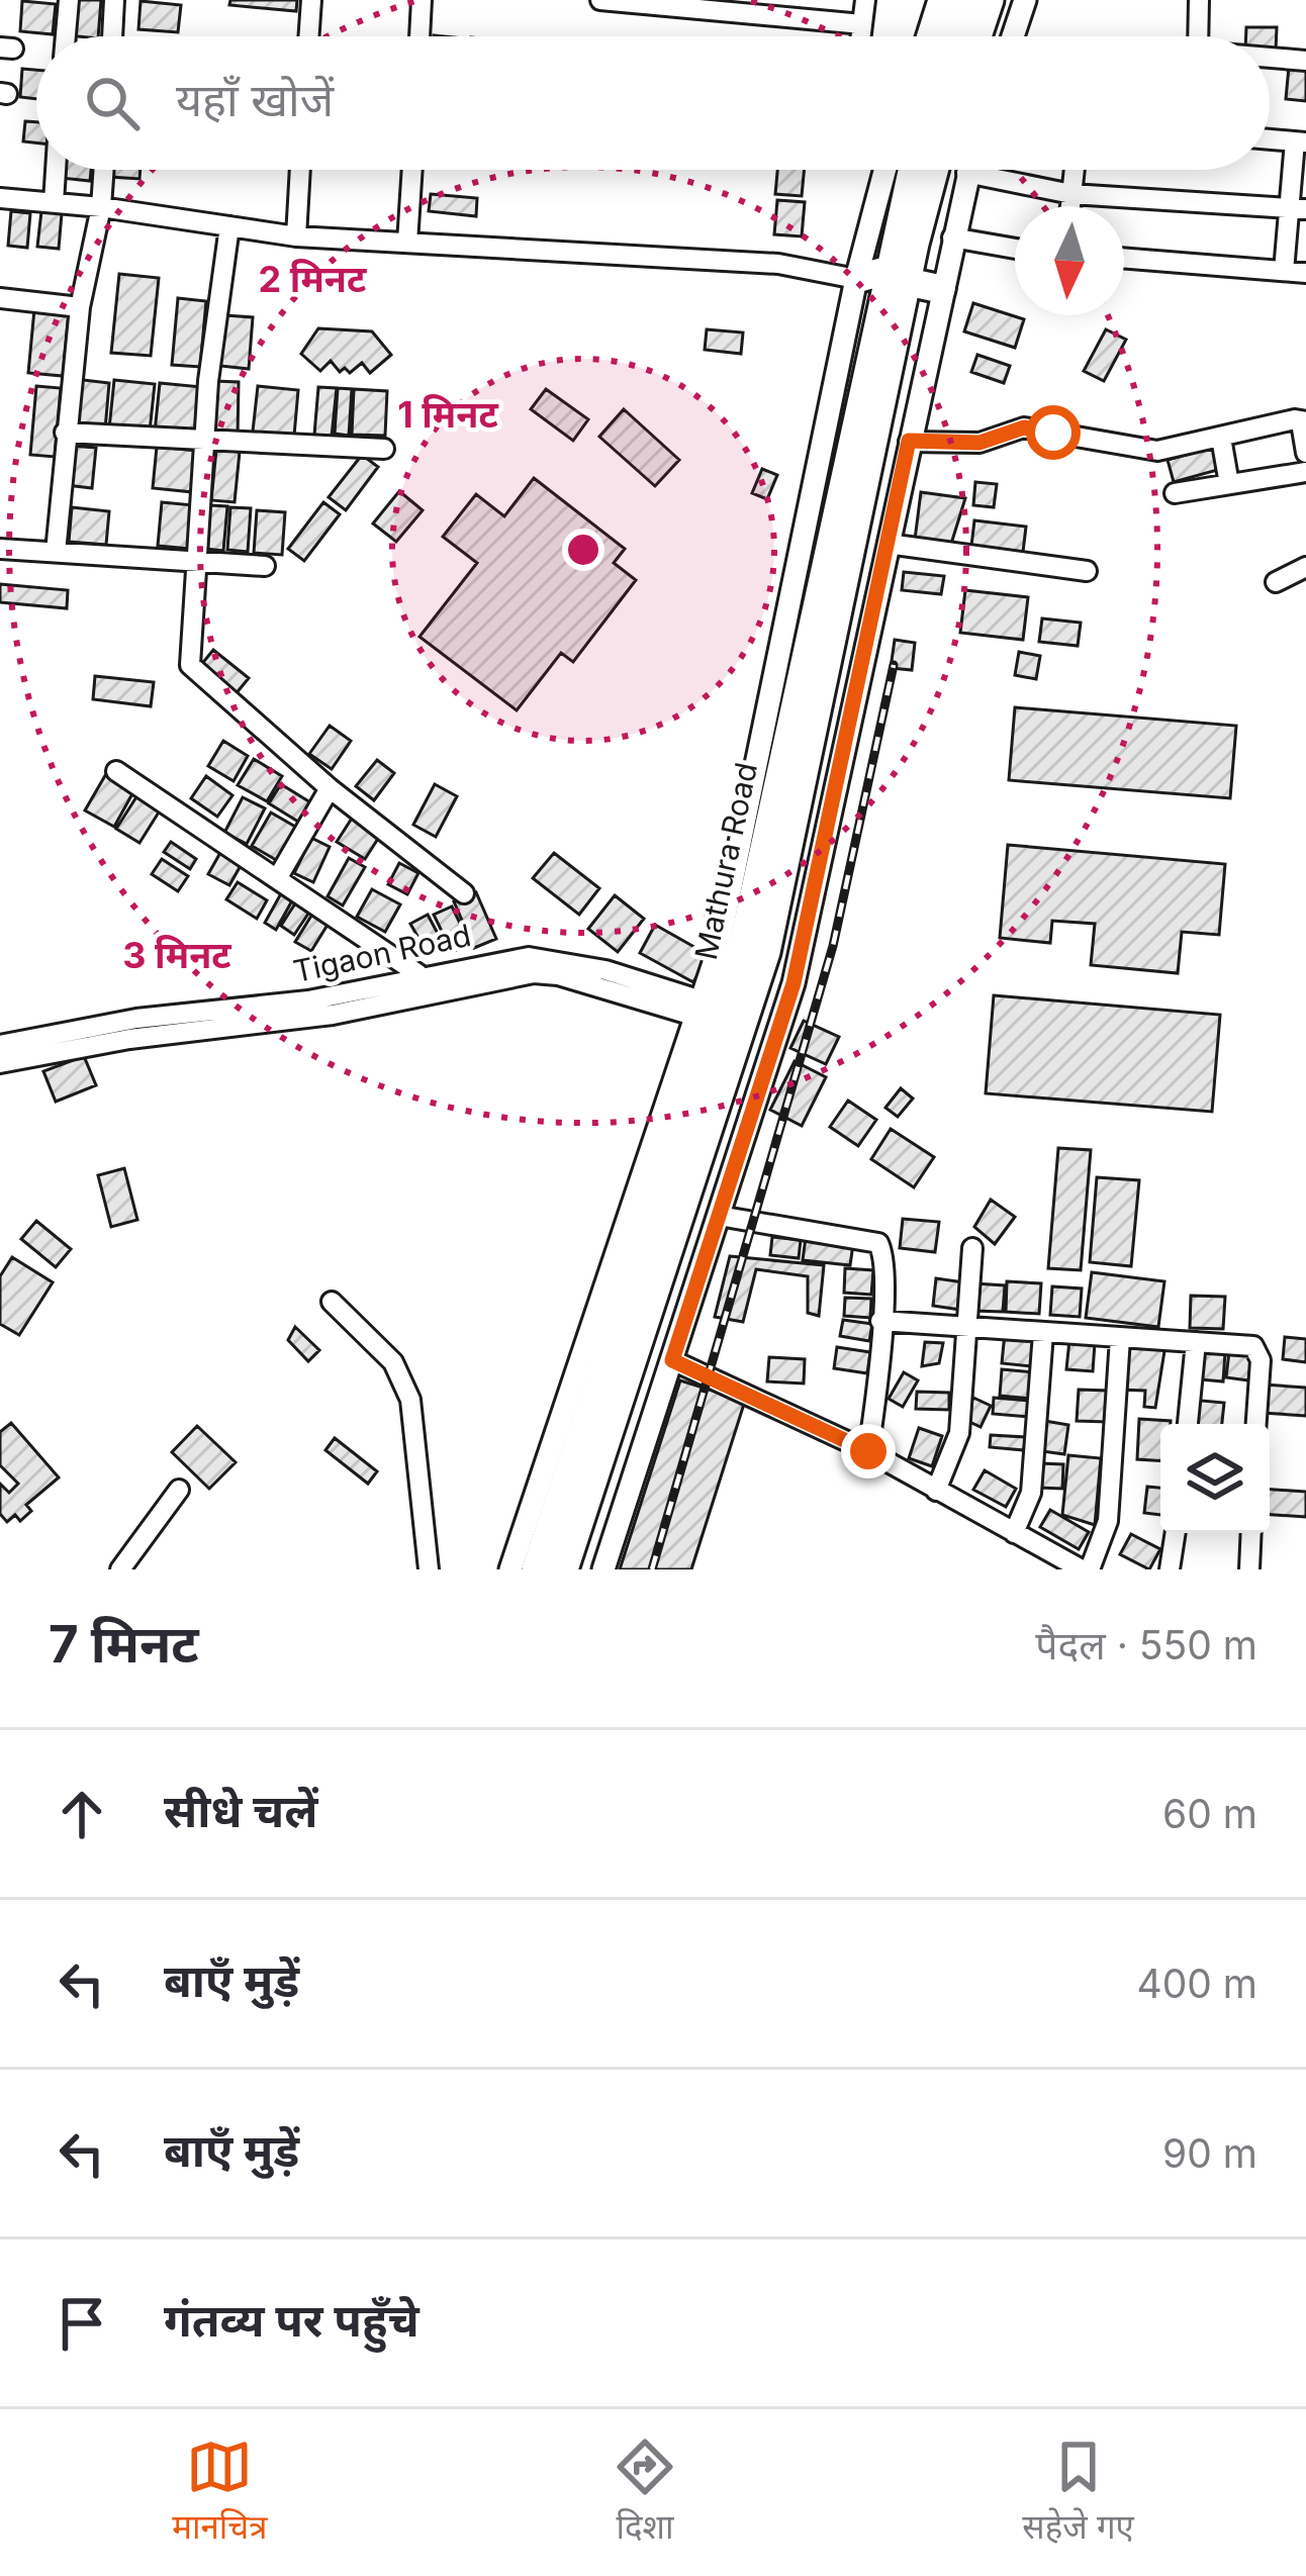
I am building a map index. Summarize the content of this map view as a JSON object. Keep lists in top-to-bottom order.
{
  "streets": {
    "highway": ["Mathura Road"],
    "street": ["Tigaon Road"]
  },
  "north": "bottom",
  "page": {
    "search": "यहाँ खोजें",
    "heading": ["7 मिनट", "पैदल · 550 m"],
    "list": [
      ["सीधे चलें", "60 m"],
      ["बाएँ मुड़ें", "400 m"],
      ["बाएँ मुड़ें", "90 m"],
      "गंतव्य पर पहुँचे"
    ],
    "nav": ["मानचित्र", "दिशा", "सहेजे गए"]
  },
  "rings": ["2 मिनट", "1 मिनट", "3 मिनट"]
}
